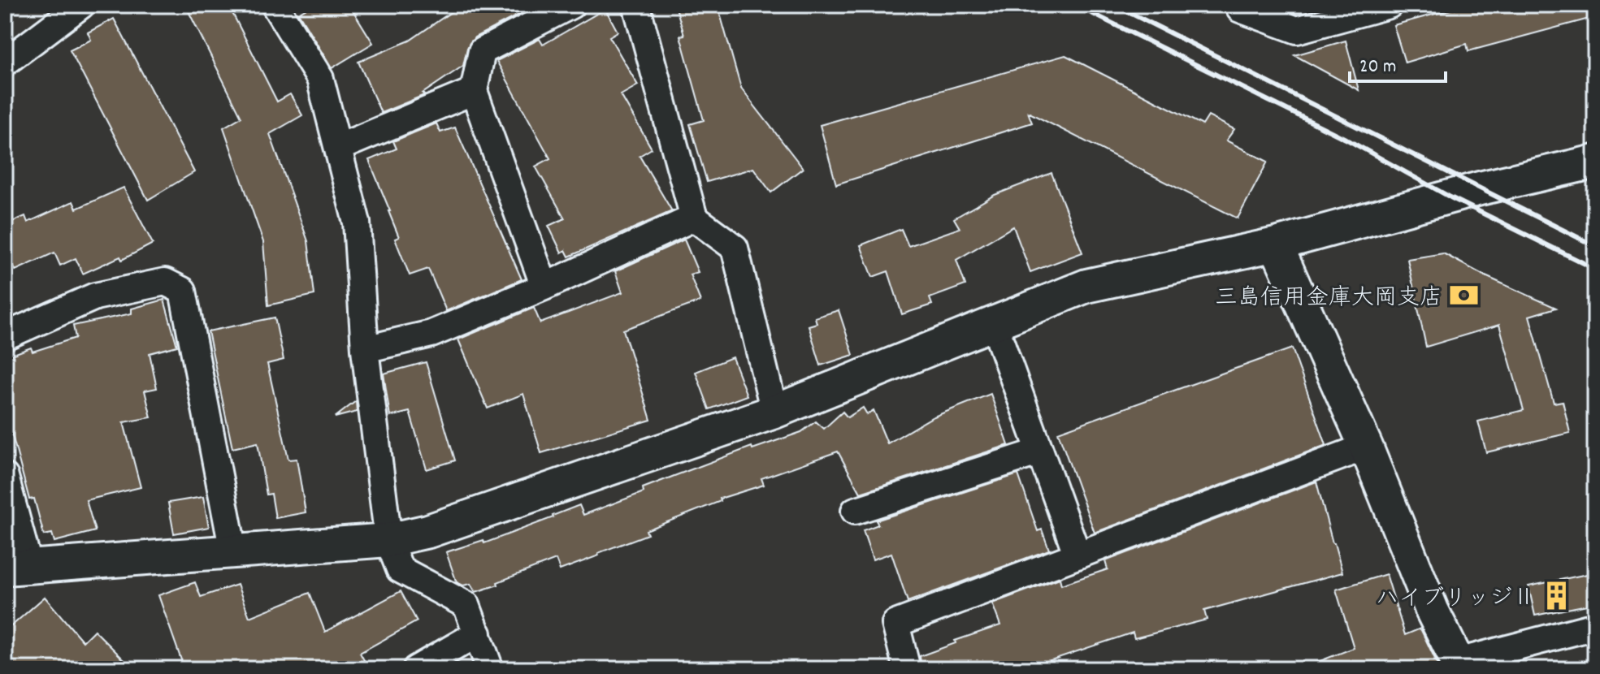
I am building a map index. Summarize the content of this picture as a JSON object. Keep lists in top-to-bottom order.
{
  "places": {
    "bank": ["三島信用金庫大岡支店"],
    "building": ["ハイブリッジⅡ"]
  },
  "scale_bar": "20 m"
}
